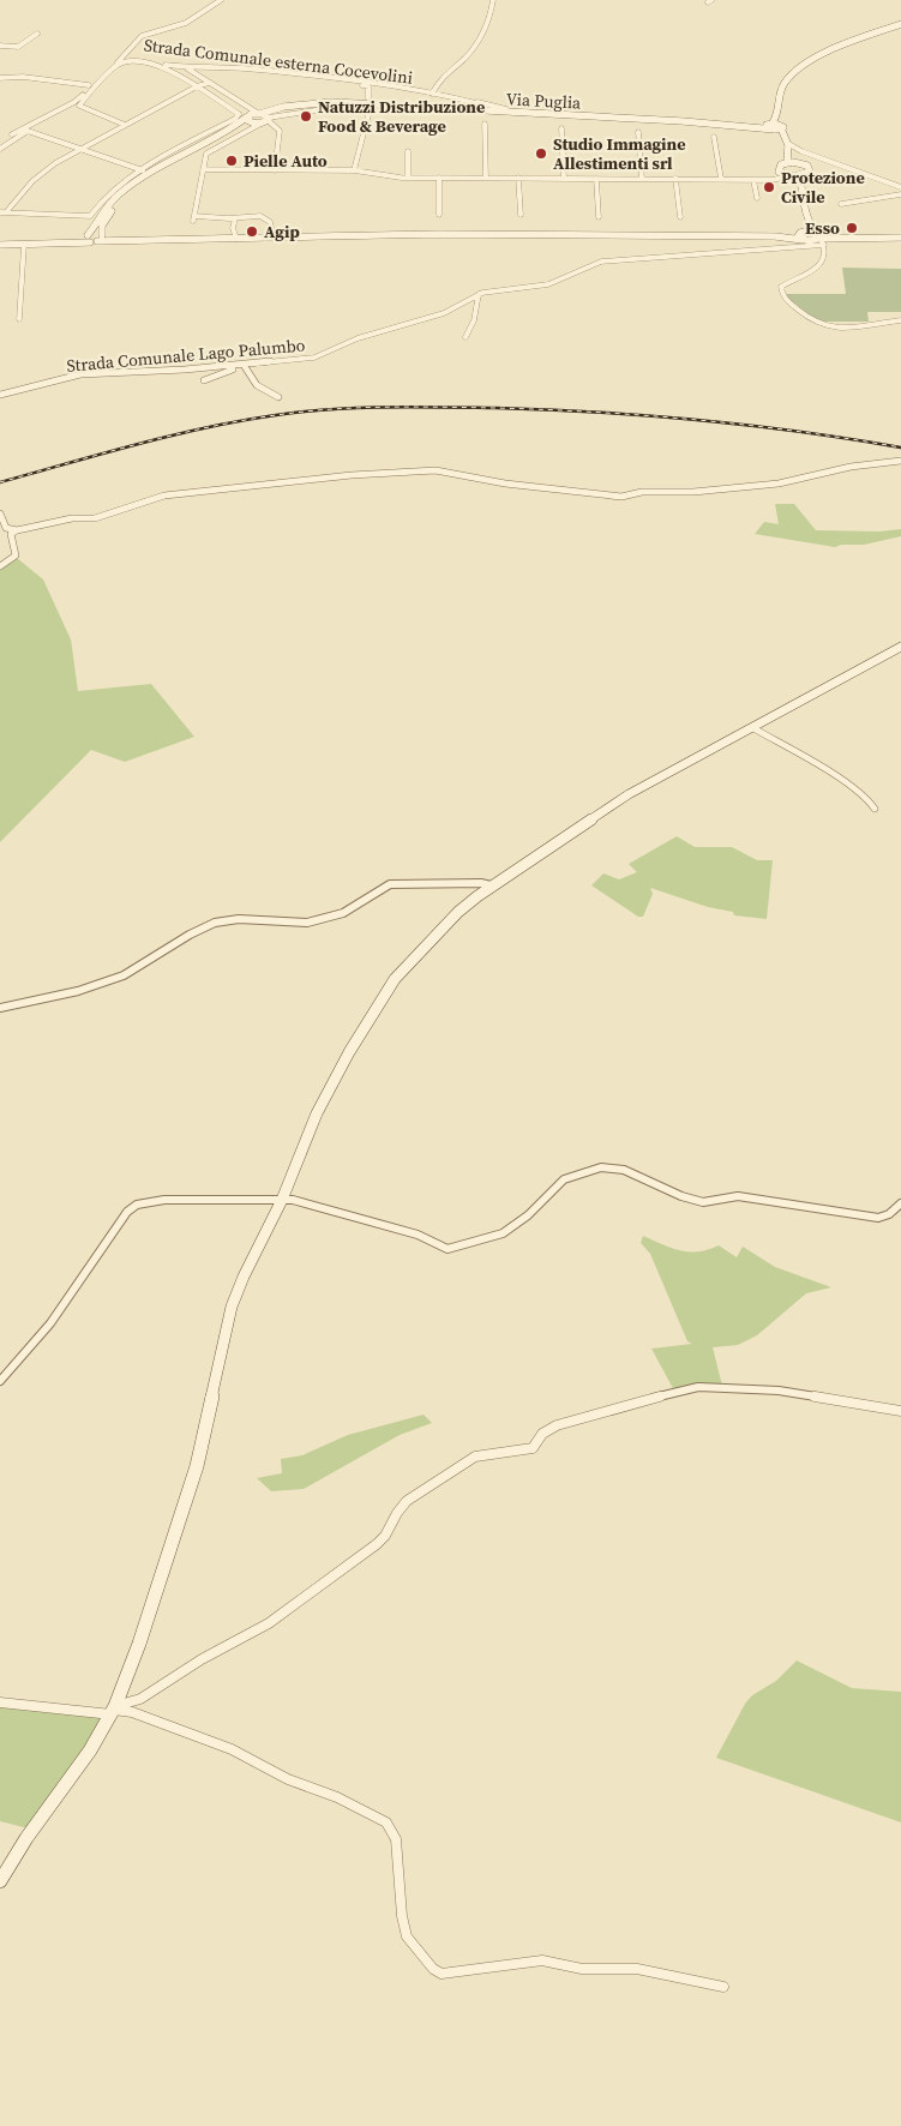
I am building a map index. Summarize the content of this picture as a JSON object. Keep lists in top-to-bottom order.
{
  "streets": {
    "main road": ["Via Puglia"],
    "street": ["Strada Comunale esterna Cocevolini", "Strada Comunale Lago Palumbo"]
  },
  "crossings": [
    ["Strada Comunale esterna Cocevolini", "Via Puglia"]
  ],
  "places": [
    "Natuzzi Distribuzione Food & Beverage",
    "Studio Immagine Allestimenti srl",
    "Pielle Auto",
    "Protezione Civile",
    "Esso",
    "Agip"
  ]
}
